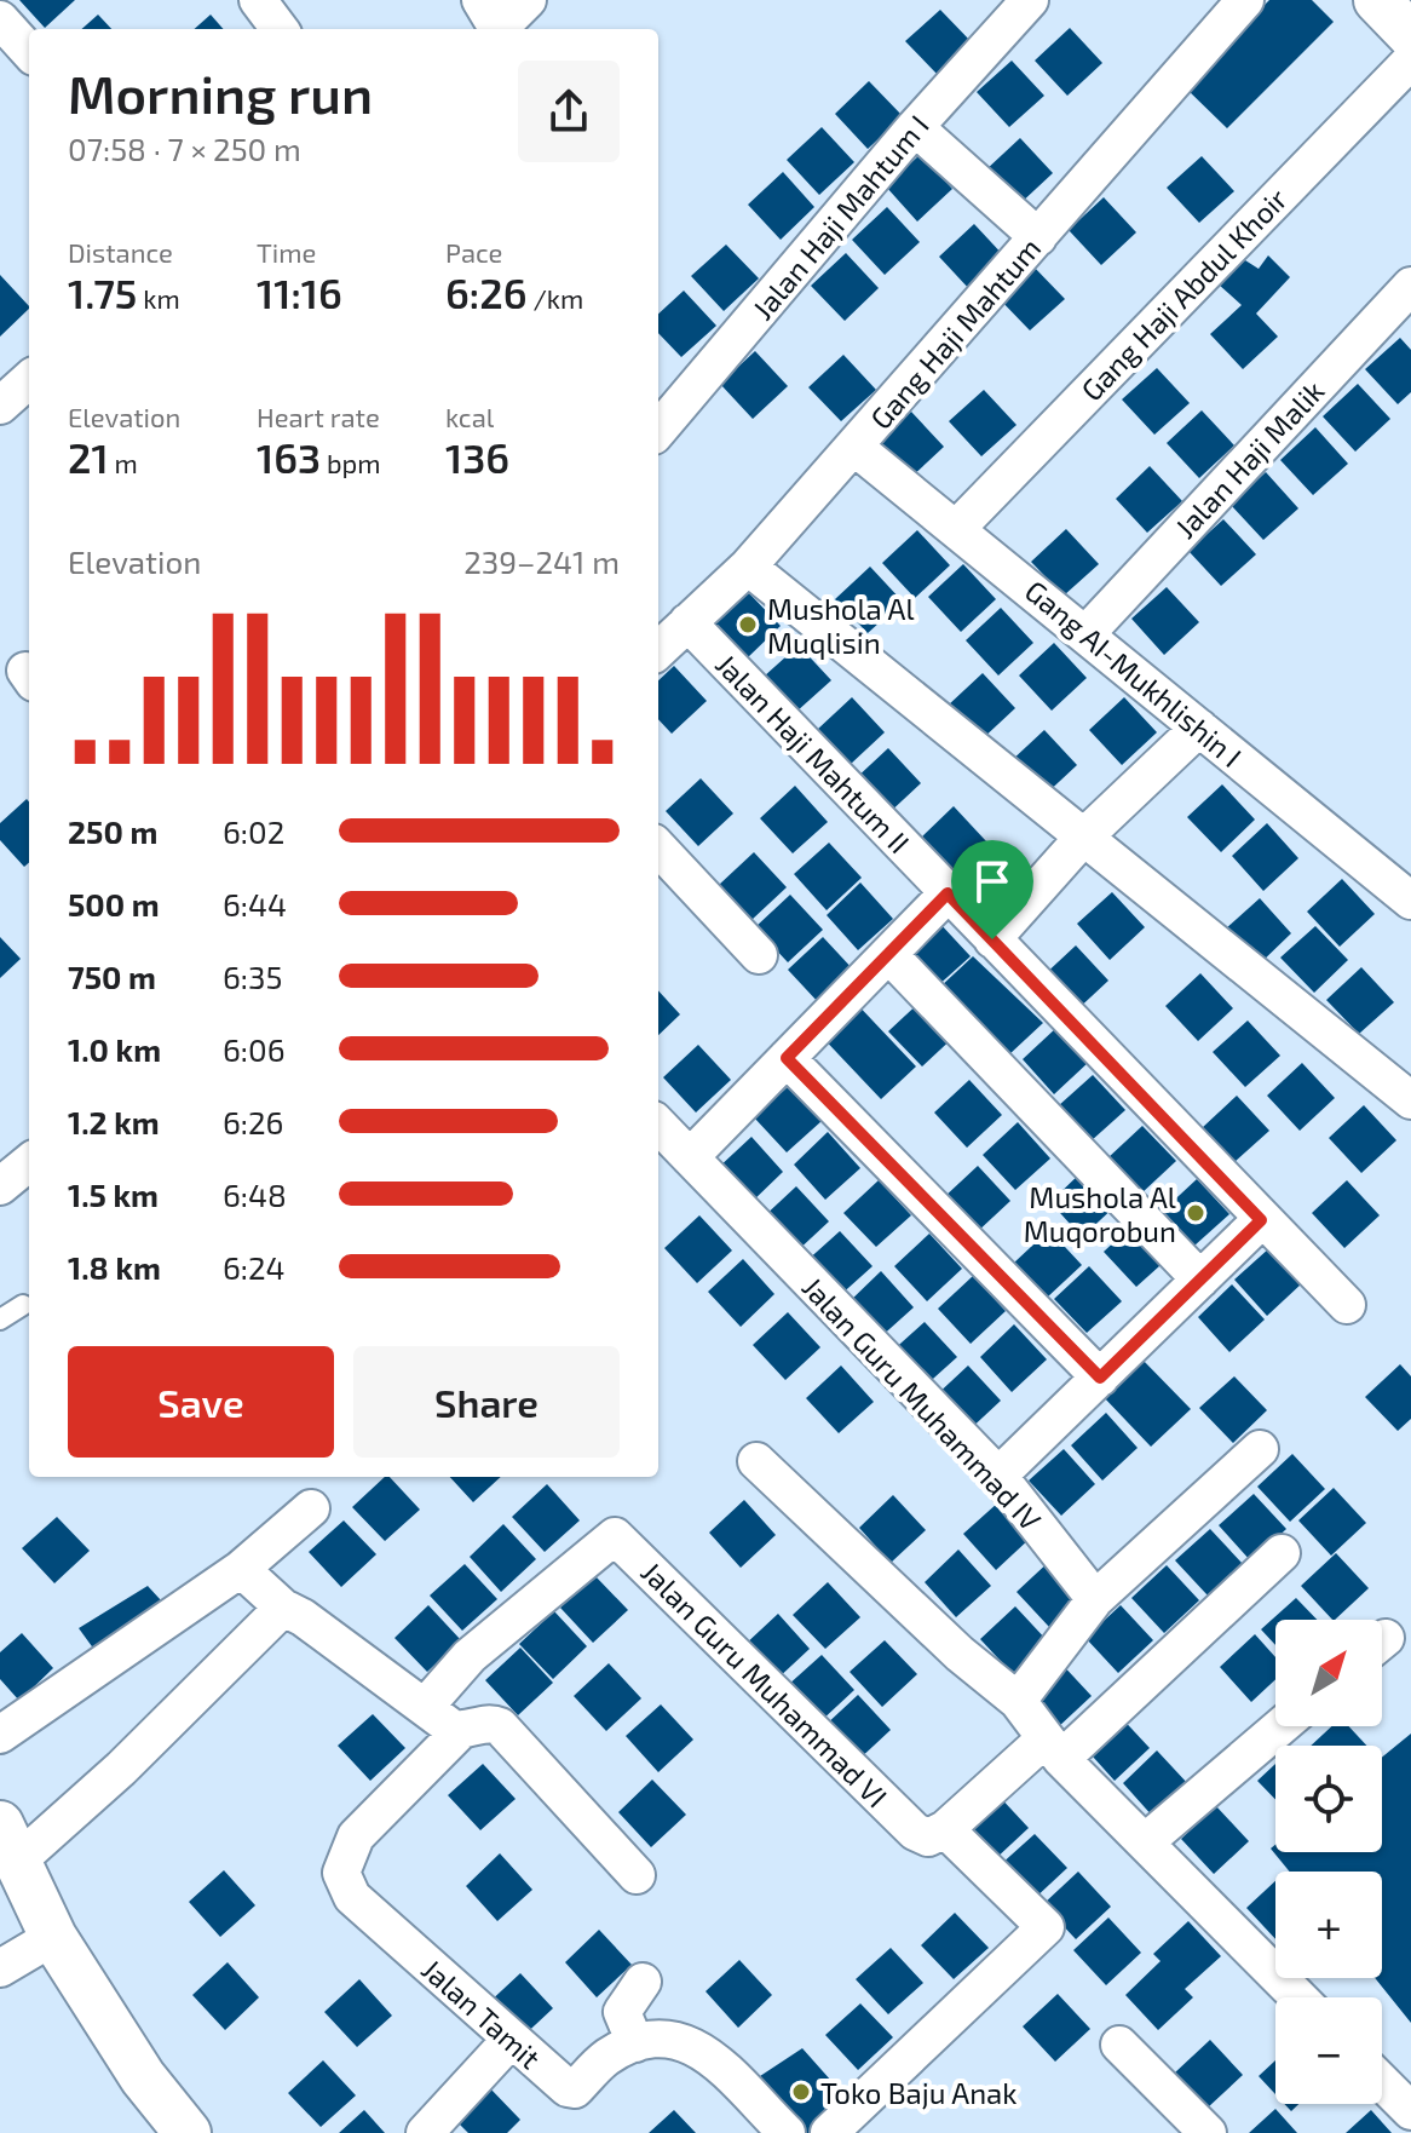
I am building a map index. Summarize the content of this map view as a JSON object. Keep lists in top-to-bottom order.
{
  "streets": {
    "street": [
      "Jalan Haji Mahtum I",
      "Gang Haji Abdul Khoir",
      "Gang Haji Mahtum",
      "Jalan Haji Malik",
      "Gang AI-Mukhlishin I",
      "Jalan Haji Mahtum II",
      "Jalan Guru Muhammad IV",
      "Jalan Guru Muhammad VI",
      "Jalan Tamit"
    ]
  },
  "crossings": [
    ["Gang Haji Abdul Khoir", "Gang AI-Mukhlishin I"],
    ["Gang Haji Mahtum", "Gang AI-Mukhlishin I"],
    ["Gang Haji Mahtum", "Jalan Haji Mahtum II"],
    ["Jalan Haji Malik", "Gang AI-Mukhlishin I"]
  ],
  "places": ["Mushola Al Muqlisin", "Mushola Al Muqorobun", "Toko Baju Anak"],
  "north": "top right",
  "page": {
    "heading": ["Morning run", "07:58 · 7 × 250 m"],
    "stats": [
      ["Distance", "1.75 km"],
      ["Time", "11:16"],
      ["Pace", "6:26 /km"],
      ["Elevation", "21 m"],
      ["Heart rate", "163 bpm"],
      ["kcal", "136"]
    ],
    "chart": ["Elevation", "239–241 m"],
    "list": [
      {
        "name": "250 m",
        "note": "6:02"
      },
      {
        "name": "500 m",
        "note": "6:44"
      },
      {
        "name": "750 m",
        "note": "6:35"
      },
      {
        "name": "1.0 km",
        "note": "6:06"
      },
      {
        "name": "1.2 km",
        "note": "6:26"
      },
      {
        "name": "1.5 km",
        "note": "6:48"
      },
      {
        "name": "1.8 km",
        "note": "6:24"
      }
    ],
    "buttons": ["Save", "Share"],
    "map_buttons": ["+", "−"]
  }
}
